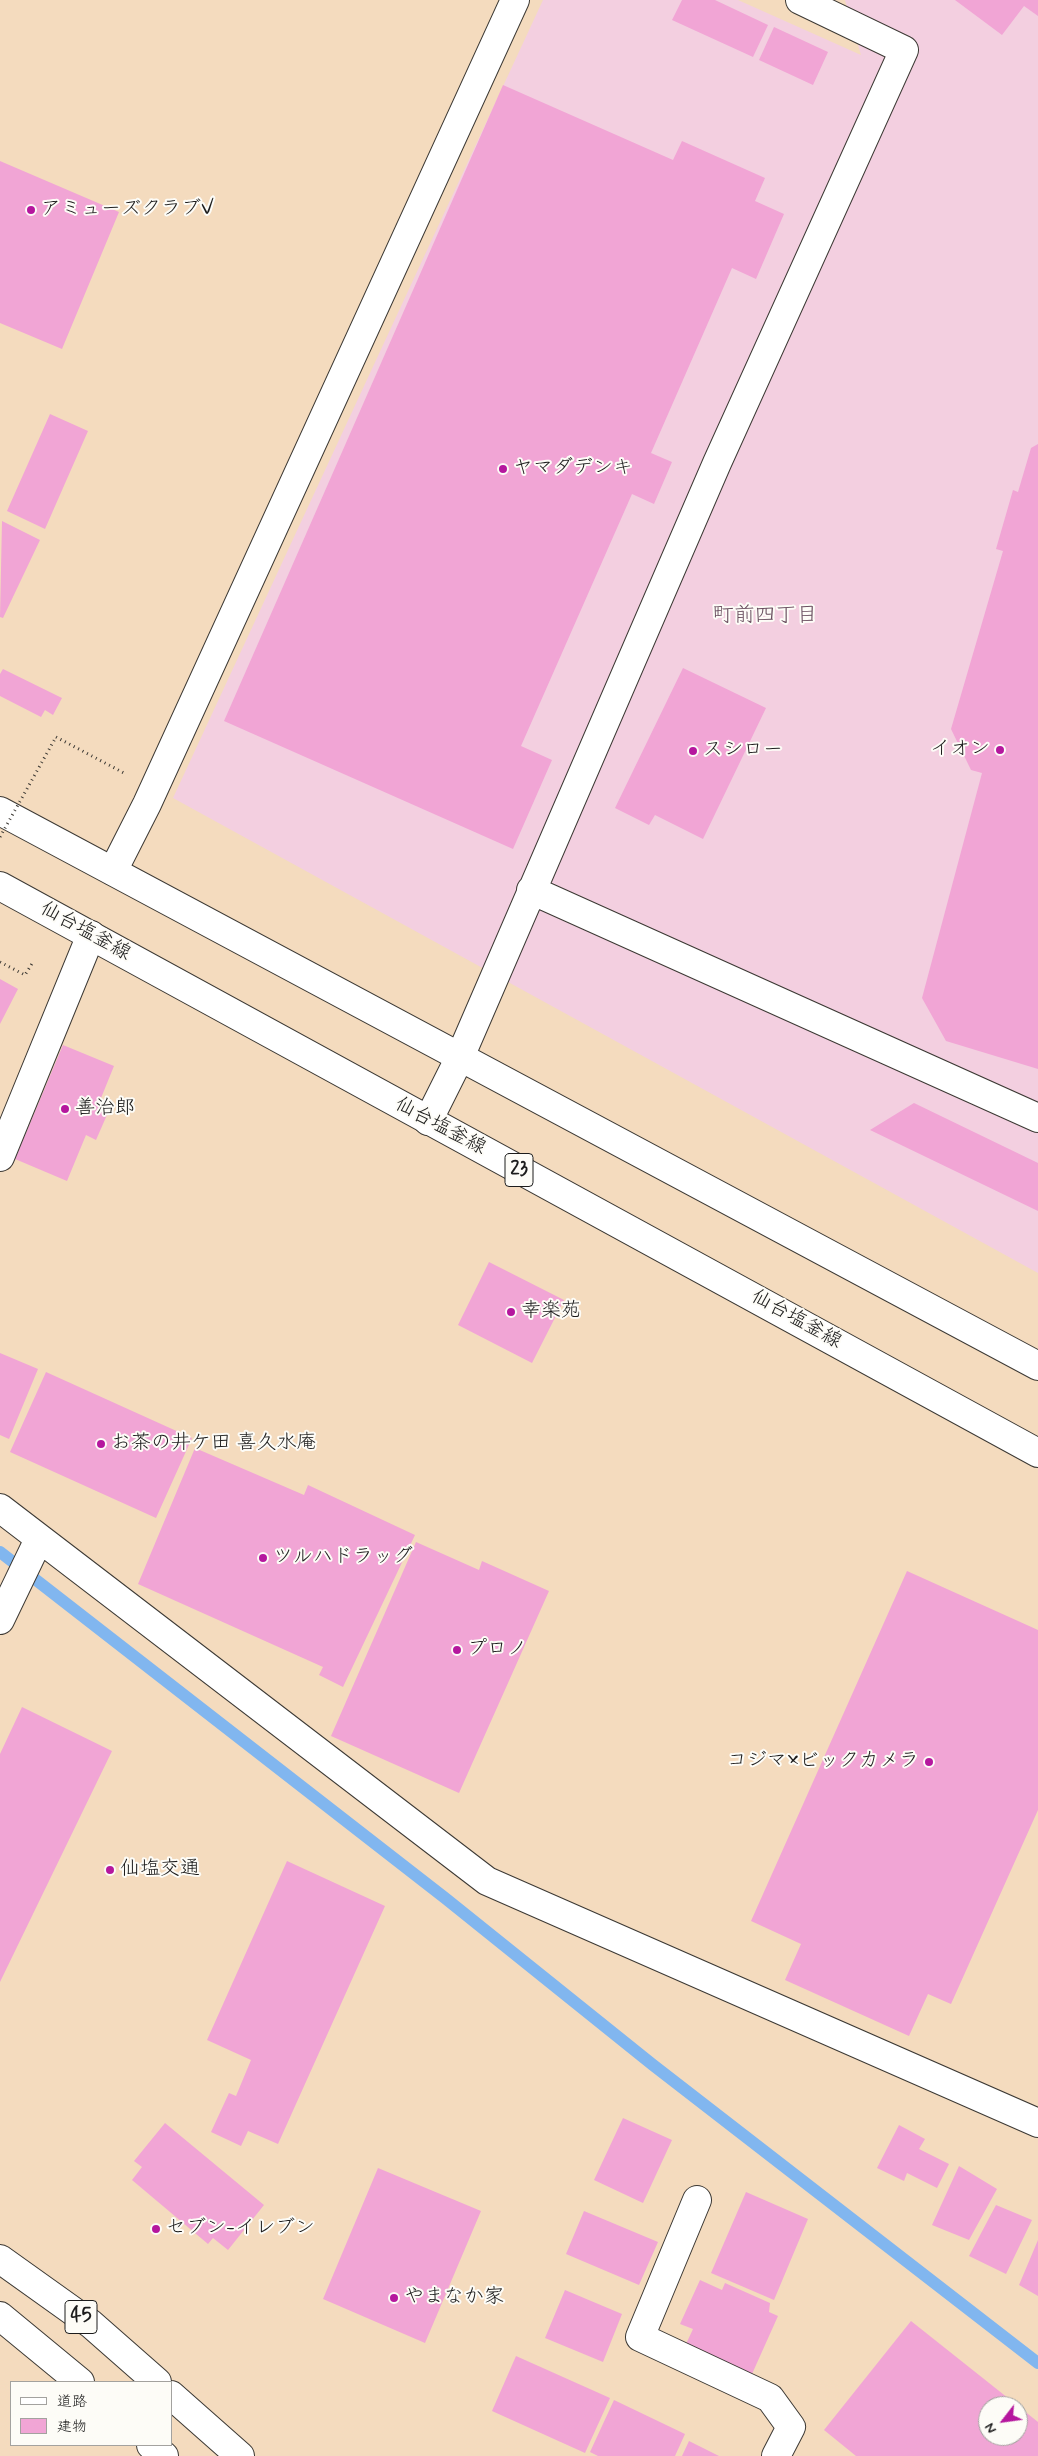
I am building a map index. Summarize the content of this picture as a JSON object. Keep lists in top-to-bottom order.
{
  "streets": {
    "main road": ["仙台塩釜線", "23", "45"]
  },
  "districts": ["町前四丁目"],
  "places": [
    "アミューズクラブV",
    "ヤマダデンキ",
    "イオン",
    "スシロー",
    "善治郎",
    "幸楽苑",
    "お茶の井ケ田 喜久水庵",
    "ツルハドラッグ",
    "プロノ",
    "コジマ×ビックカメラ",
    "仙塩交通",
    "セブン-イレブン",
    "やまなか家"
  ],
  "legend": ["道路", "建物"],
  "north": "bottom left"
}
